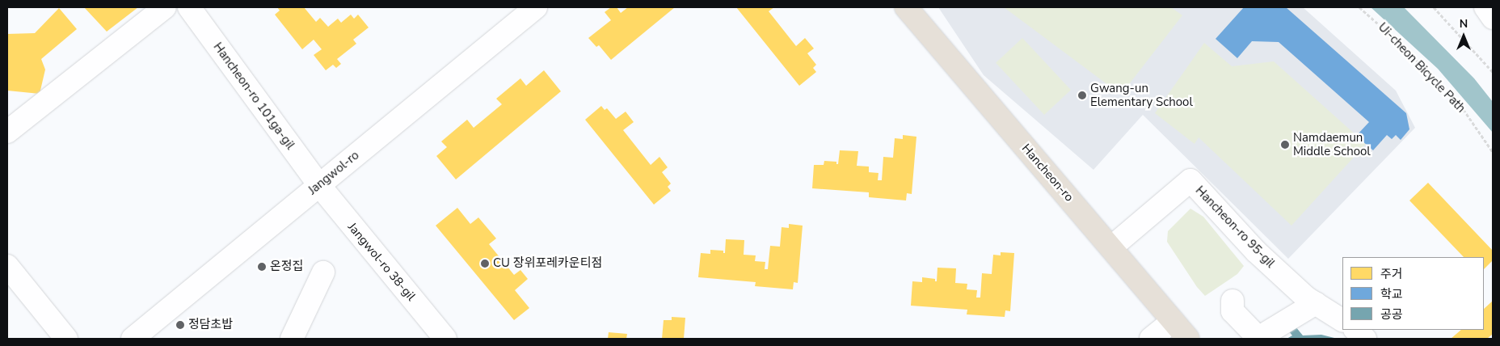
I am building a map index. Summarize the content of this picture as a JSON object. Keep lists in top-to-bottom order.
{
  "streets": {
    "main road": ["Hancheon-ro"],
    "street": [
      "Hancheon-ro 101ga-gil",
      "Jangwol-ro",
      "Hancheon-ro 95-gil",
      "Jangwol-ro 38-gil"
    ],
    "path": ["Ui-cheon Bicycle Path"]
  },
  "crossings": [
    ["Hancheon-ro 101ga-gil", "Jangwol-ro"],
    ["Hancheon-ro 101ga-gil", "Jangwol-ro 38-gil"],
    ["Jangwol-ro", "Jangwol-ro 38-gil"],
    ["Hancheon-ro", "Hancheon-ro 95-gil"]
  ],
  "places": [
    "Gwang-un Elementary School",
    "Namdaemun Middle School",
    "CU 장위포레카운티점",
    "온정집",
    "정담초밥"
  ],
  "legend": ["주거", "학교", "공공"],
  "north": "top"
}
